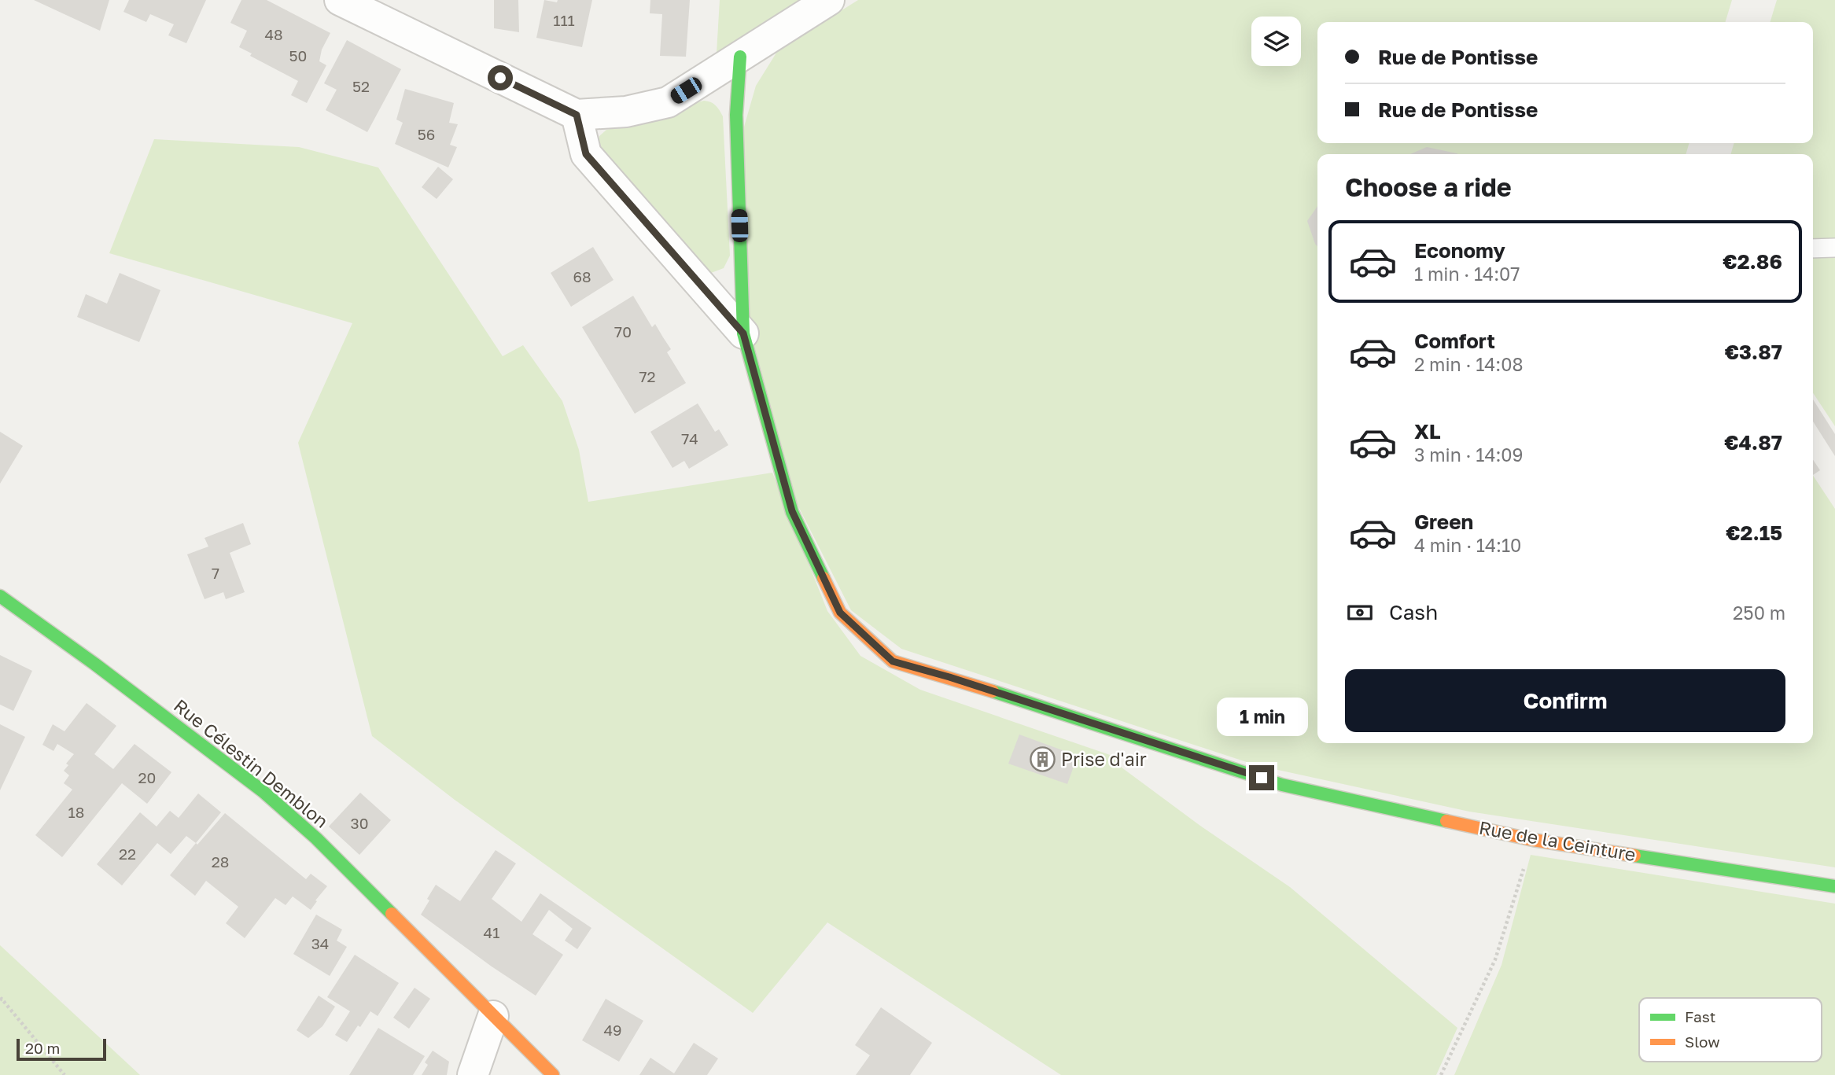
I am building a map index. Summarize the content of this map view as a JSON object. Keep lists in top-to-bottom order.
{
  "streets": {
    "street": ["Rue Célestin Demblon", "Rue de la Ceinture"]
  },
  "places": {
    "building": ["Prise d'air"]
  },
  "house_numbers": [
    "111",
    "48",
    "50",
    "52",
    "56",
    "68",
    "70",
    "72",
    "74",
    "7",
    "20",
    "18",
    "30",
    "22",
    "28",
    "41",
    "34",
    "49"
  ],
  "legend": ["Fast", "Slow"],
  "scale_bar": "20 m",
  "page": {
    "banner": ["Rue de Pontisse", "Rue de Pontisse"],
    "heading": "Choose a ride",
    "list": [
      {
        "name": "Economy",
        "note": "1 min · 14:07",
        "value": "€2.86"
      },
      {
        "name": "Comfort",
        "note": "2 min · 14:08",
        "value": "€3.87"
      },
      {
        "name": "XL",
        "note": "3 min · 14:09",
        "value": "€4.87"
      },
      {
        "name": "Green",
        "note": "4 min · 14:10",
        "value": "€2.15"
      }
    ],
    "pay": ["Cash", "250 m"],
    "buttons": "Confirm",
    "bubble": "1 min",
    "scale": "20 m"
  }
}
